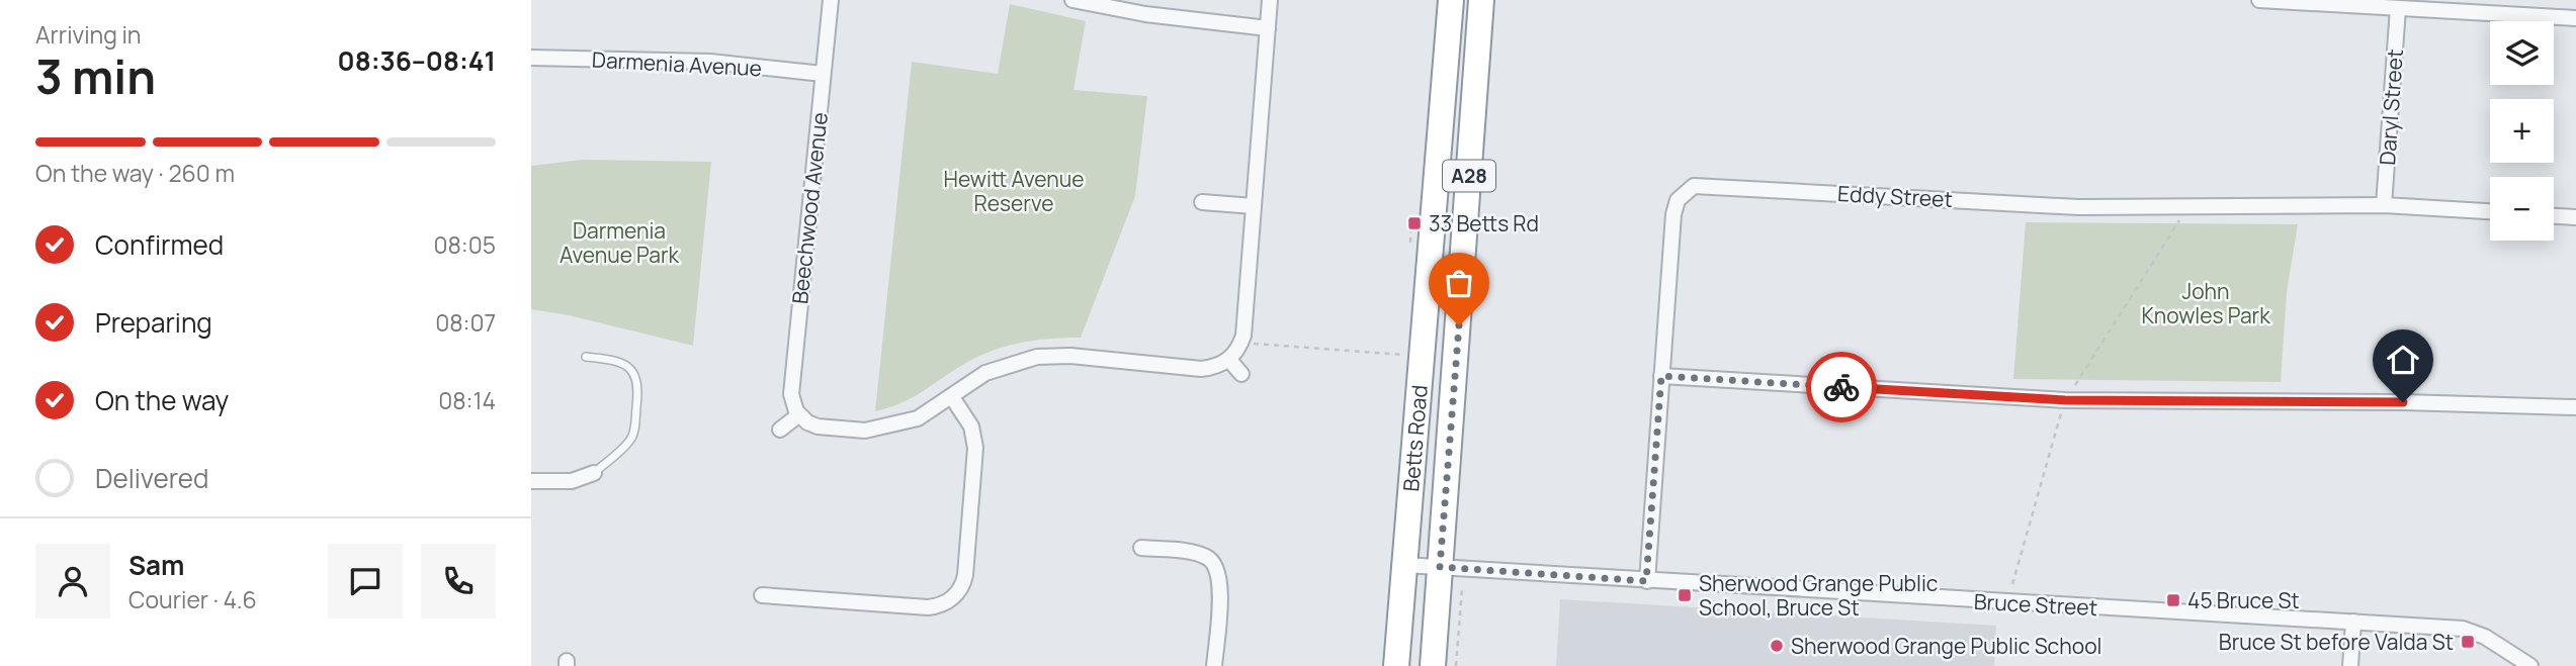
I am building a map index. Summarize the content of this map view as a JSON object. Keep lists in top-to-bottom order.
{
  "streets": {
    "highway": ["A28", "Betts Road"],
    "street": [
      "Darmenia Avenue",
      "Daryl Street",
      "Eddy Street",
      "Beechwood Avenue",
      "Bruce Street"
    ]
  },
  "crossings": [
    ["Darmenia Avenue", "Beechwood Avenue"],
    ["Daryl Street", "Eddy Street"],
    ["Eddy Street", "Bruce Street"],
    ["Betts Road", "Bruce Street"]
  ],
  "parks": ["Hewitt Avenue Reserve", "Darmenia Avenue Park", "John Knowles Park"],
  "places": {
    "transit": [
      "33 Betts Rd",
      "Sherwood Grange Public School, Bruce St",
      "45 Bruce St",
      "Bruce St before Valda St"
    ],
    "other": ["Sherwood Grange Public School"]
  },
  "page": {
    "heading": ["3 min", "Arriving in", "08:36–08:41"],
    "panel": ["Sam", "Courier · 4.6"],
    "map_buttons": ["+", "−"],
    "bar": "On the way · 260 m",
    "list": [
      ["Confirmed", "08:05"],
      ["Preparing", "08:07"],
      ["On the way", "08:14"],
      "Delivered"
    ]
  }
}
